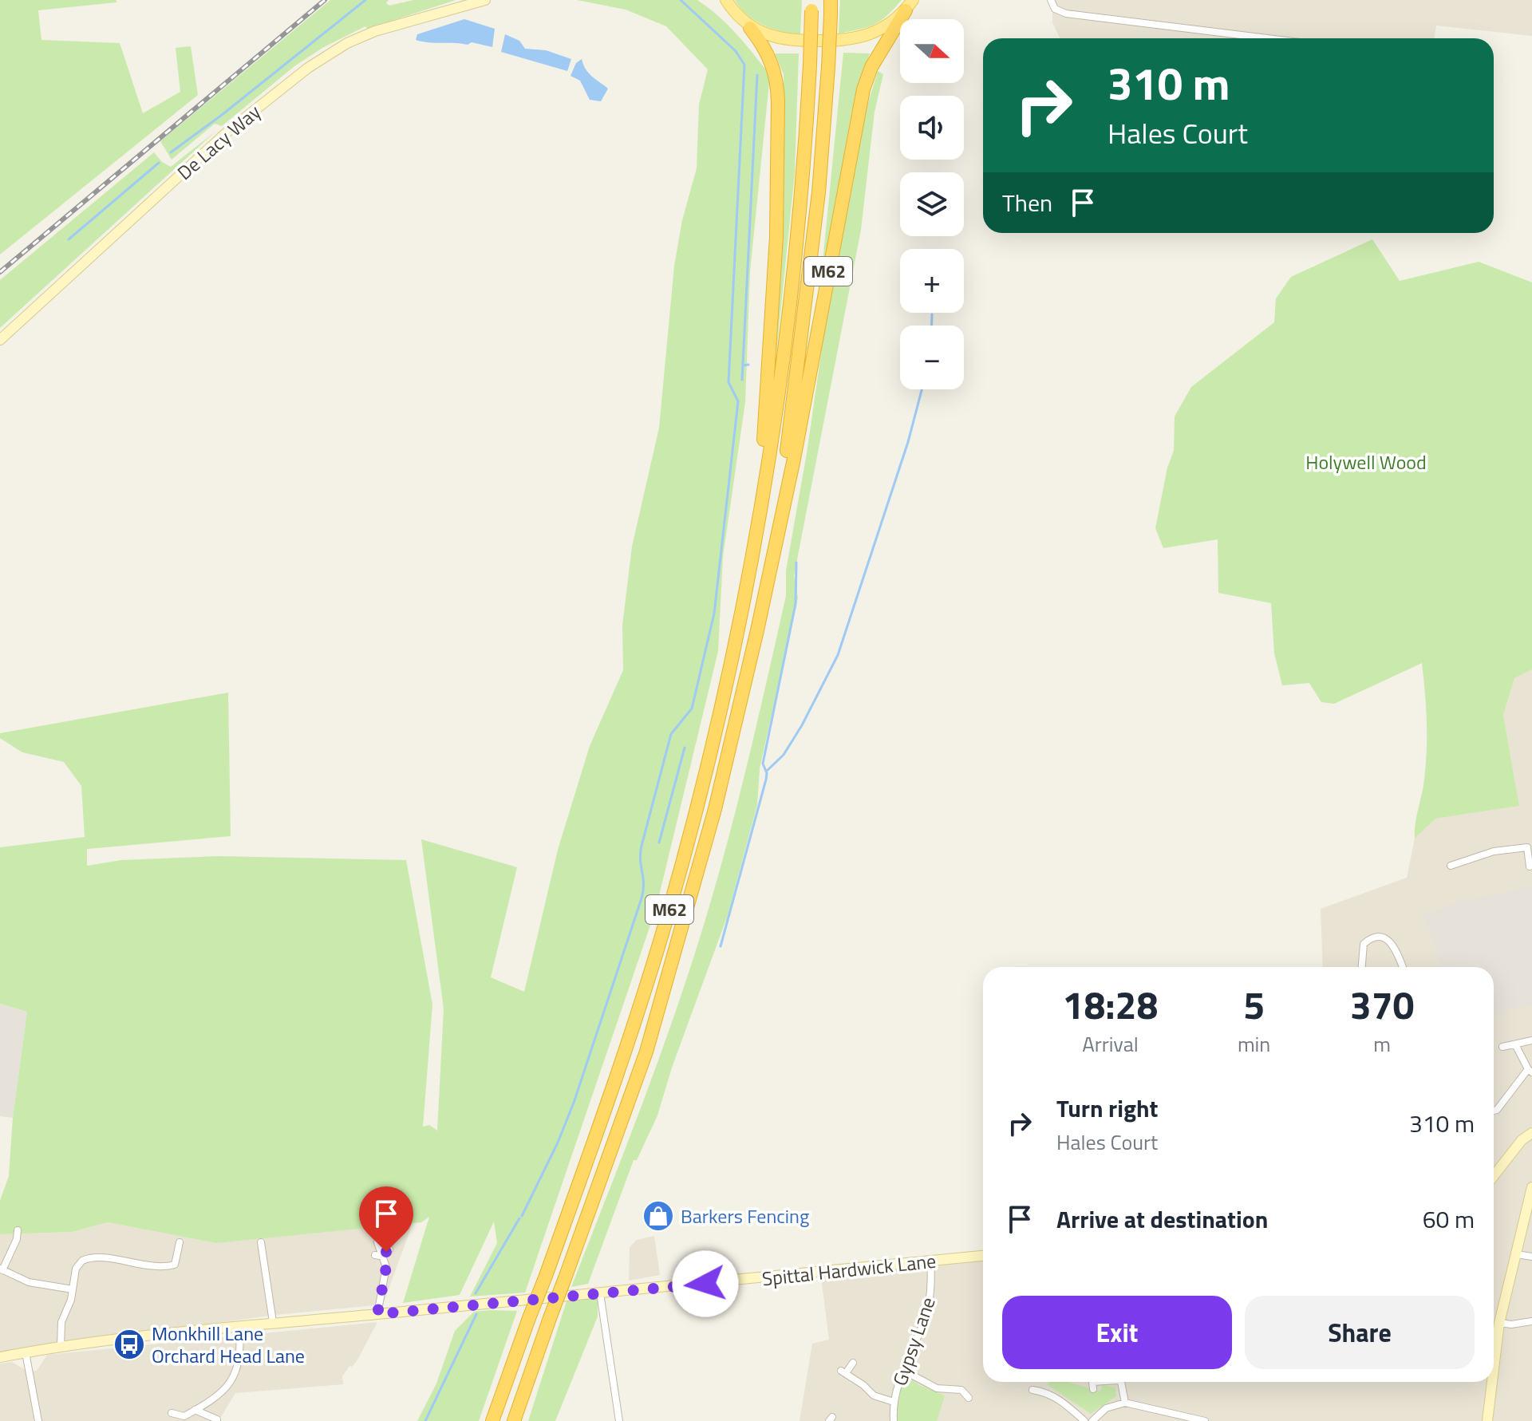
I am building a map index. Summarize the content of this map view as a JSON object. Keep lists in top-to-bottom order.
{
  "streets": {
    "highway": ["M62"],
    "street": ["De Lacy Way", "Spittal Hardwick Lane", "Gypsy Lane"]
  },
  "crossings": [
    ["Spittal Hardwick Lane", "Gypsy Lane"]
  ],
  "parks": ["Holywell Wood"],
  "places": {
    "shop": ["Barkers Fencing"],
    "bus stop": ["Monkhill Lane Orchard Head Lane"]
  },
  "north": "right",
  "page": {
    "map_buttons": ["+", "−"],
    "turn": ["310 m", "Hales Court"],
    "then": "Then",
    "eta": [
      "18:28",
      "Arrival",
      "5",
      "min",
      "370",
      "m"
    ],
    "list": [
      {
        "name": "Turn right",
        "note": "Hales Court",
        "value": "310 m"
      },
      {
        "name": "Arrive at destination",
        "value": "60 m"
      }
    ],
    "buttons": ["Exit", "Share"]
  }
}
